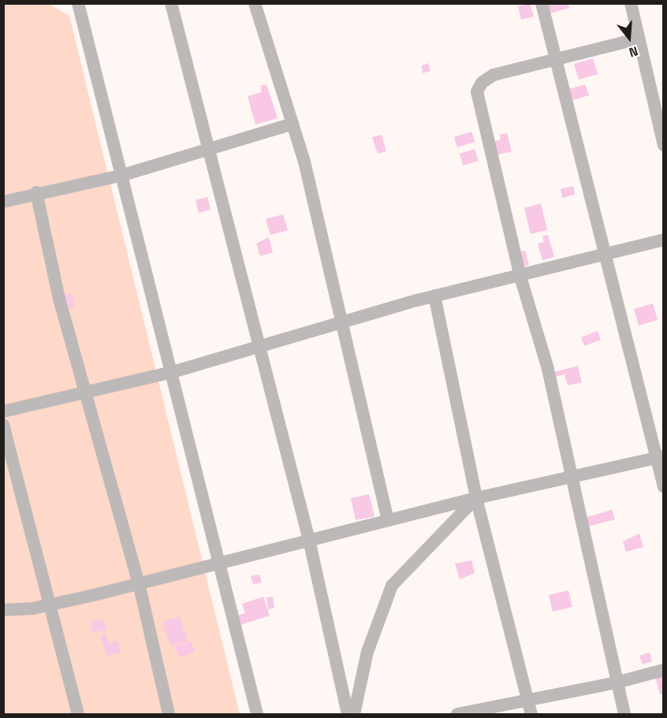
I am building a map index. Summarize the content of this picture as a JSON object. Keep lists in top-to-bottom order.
{
  "north": "bottom"
}
